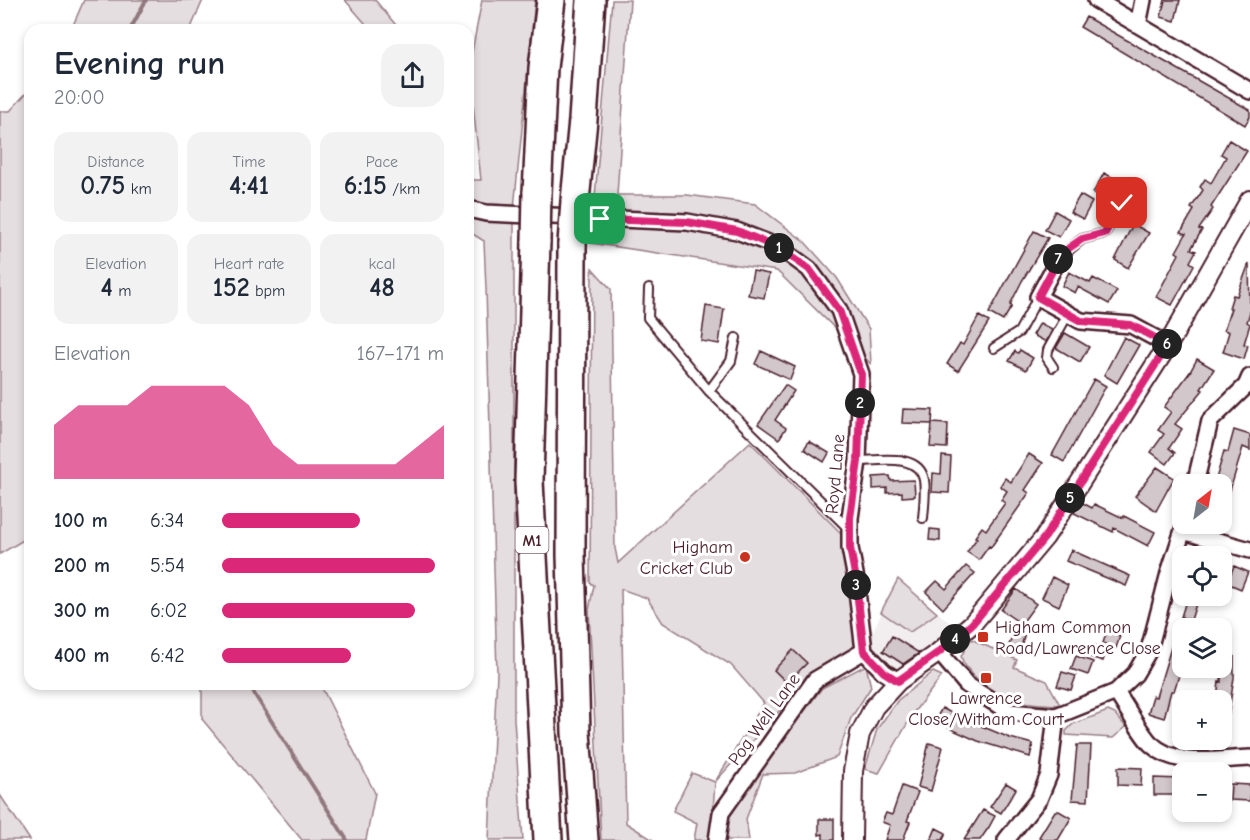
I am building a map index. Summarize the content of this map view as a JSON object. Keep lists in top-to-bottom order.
{
  "streets": {
    "highway": ["M1"],
    "street": ["Royd Lane", "Pog Well Lane"]
  },
  "crossings": [
    ["Royd Lane", "Pog Well Lane"]
  ],
  "places": {
    "other": ["Higham Cricket Club"],
    "transit": ["Higham Common Road/Lawrence Close", "Lawrence Close/Witham Court"]
  },
  "north": "top right",
  "page": {
    "heading": ["Evening run", "20:00"],
    "stats": [
      ["Distance", "0.75 km"],
      ["Time", "4:41"],
      ["Pace", "6:15 /km"],
      ["Elevation", "4 m"],
      ["Heart rate", "152 bpm"],
      ["kcal", "48"]
    ],
    "pins": [
      "1",
      "7",
      "6",
      "2",
      "5",
      "3",
      "4"
    ],
    "chart": ["Elevation", "167–171 m"],
    "map_buttons": ["+", "−"],
    "list": [
      {
        "name": "100 m",
        "note": "6:34"
      },
      {
        "name": "200 m",
        "note": "5:54"
      },
      {
        "name": "300 m",
        "note": "6:02"
      },
      {
        "name": "400 m",
        "note": "6:42"
      }
    ]
  }
}
